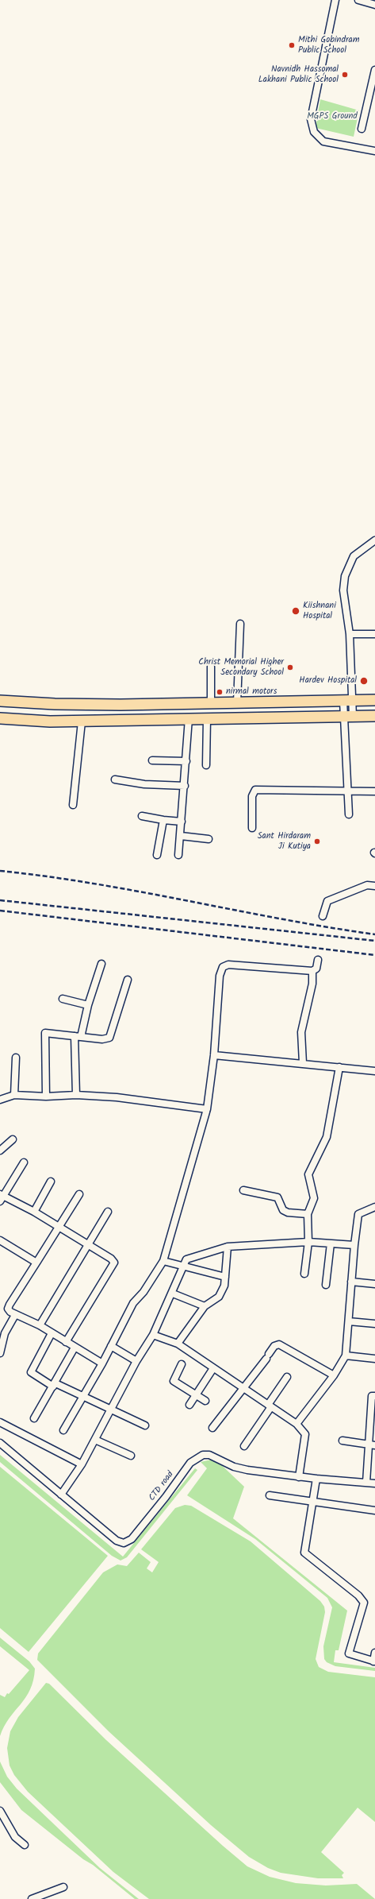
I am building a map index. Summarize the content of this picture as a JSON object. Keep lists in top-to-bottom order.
{
  "streets": {
    "street": ["CTD road"]
  },
  "parks": ["MGPS Ground"],
  "places": [
    "Mithi Gobindram Public School",
    "Navnidh Hassomal Lakhani Public School",
    "Kiishnani Hospital",
    "Christ Memorial Higher Secondary School",
    "Hardev Hospital",
    "nirmal motors",
    "Sant Hirdaram Ji Kutiya"
  ]
}
